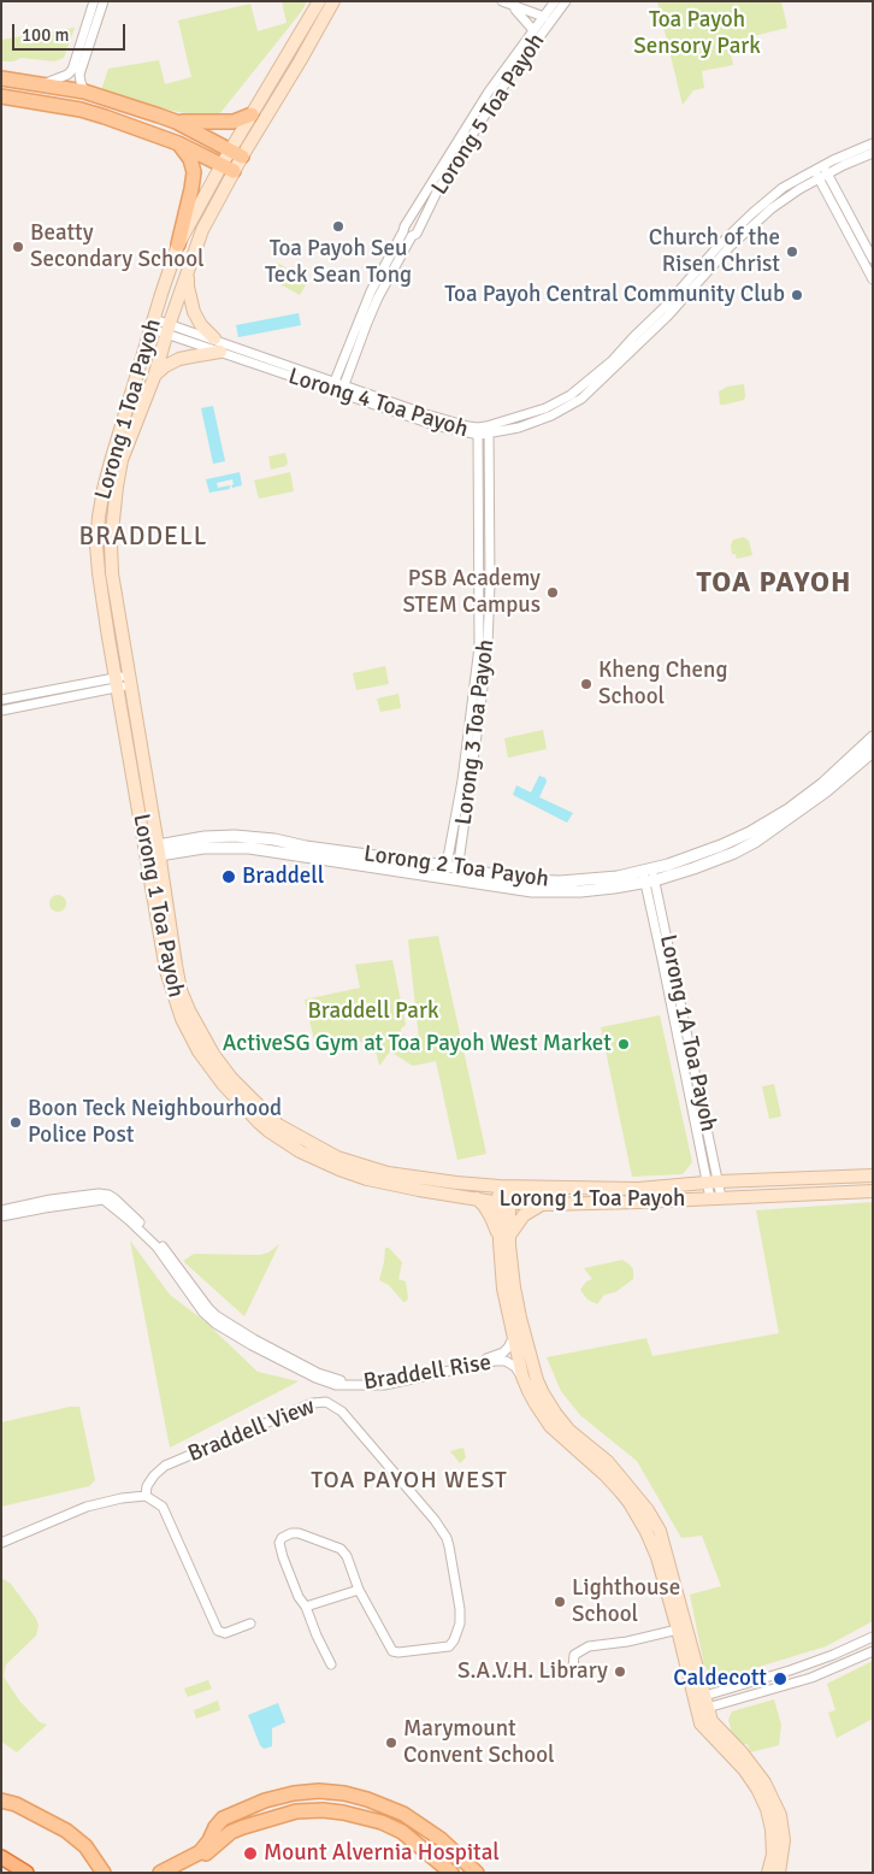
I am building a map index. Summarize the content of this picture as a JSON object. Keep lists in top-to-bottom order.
{
  "streets": {
    "main road": ["Lorong 1 Toa Payoh"],
    "street": [
      "Lorong 5 Toa Payoh",
      "Lorong 4 Toa Payoh",
      "Lorong 3 Toa Payoh",
      "Lorong 2 Toa Payoh",
      "Lorong 1A Toa Payoh",
      "Braddell Rise",
      "Braddell View"
    ]
  },
  "crossings": [
    ["Lorong 5 Toa Payoh", "Lorong 4 Toa Payoh"],
    ["Lorong 4 Toa Payoh", "Lorong 1 Toa Payoh"],
    ["Lorong 4 Toa Payoh", "Lorong 3 Toa Payoh"],
    ["Lorong 1 Toa Payoh", "Lorong 2 Toa Payoh"],
    ["Lorong 1 Toa Payoh", "Lorong 1A Toa Payoh"],
    ["Lorong 3 Toa Payoh", "Lorong 2 Toa Payoh"],
    ["Lorong 2 Toa Payoh", "Lorong 1A Toa Payoh"]
  ],
  "districts": ["BRADDELL", "TOA PAYOH", "TOA PAYOH WEST"],
  "parks": ["Toa Payoh Sensory Park", "Braddell Park"],
  "places": [
    "Toa Payoh Seu Teck Sean Tong",
    "Beatty Secondary School",
    "Church of the Risen Christ",
    "Toa Payoh Central Community Club",
    "PSB Academy STEM Campus",
    "Kheng Cheng School",
    "Braddell",
    "ActiveSG Gym at Toa Payoh West Market",
    "Boon Teck Neighbourhood Police Post",
    "Lighthouse School",
    "S.A.V.H. Library",
    "Caldecott",
    "Marymount Convent School",
    "Mount Alvernia Hospital"
  ],
  "scale_bar": "100 m"
}
